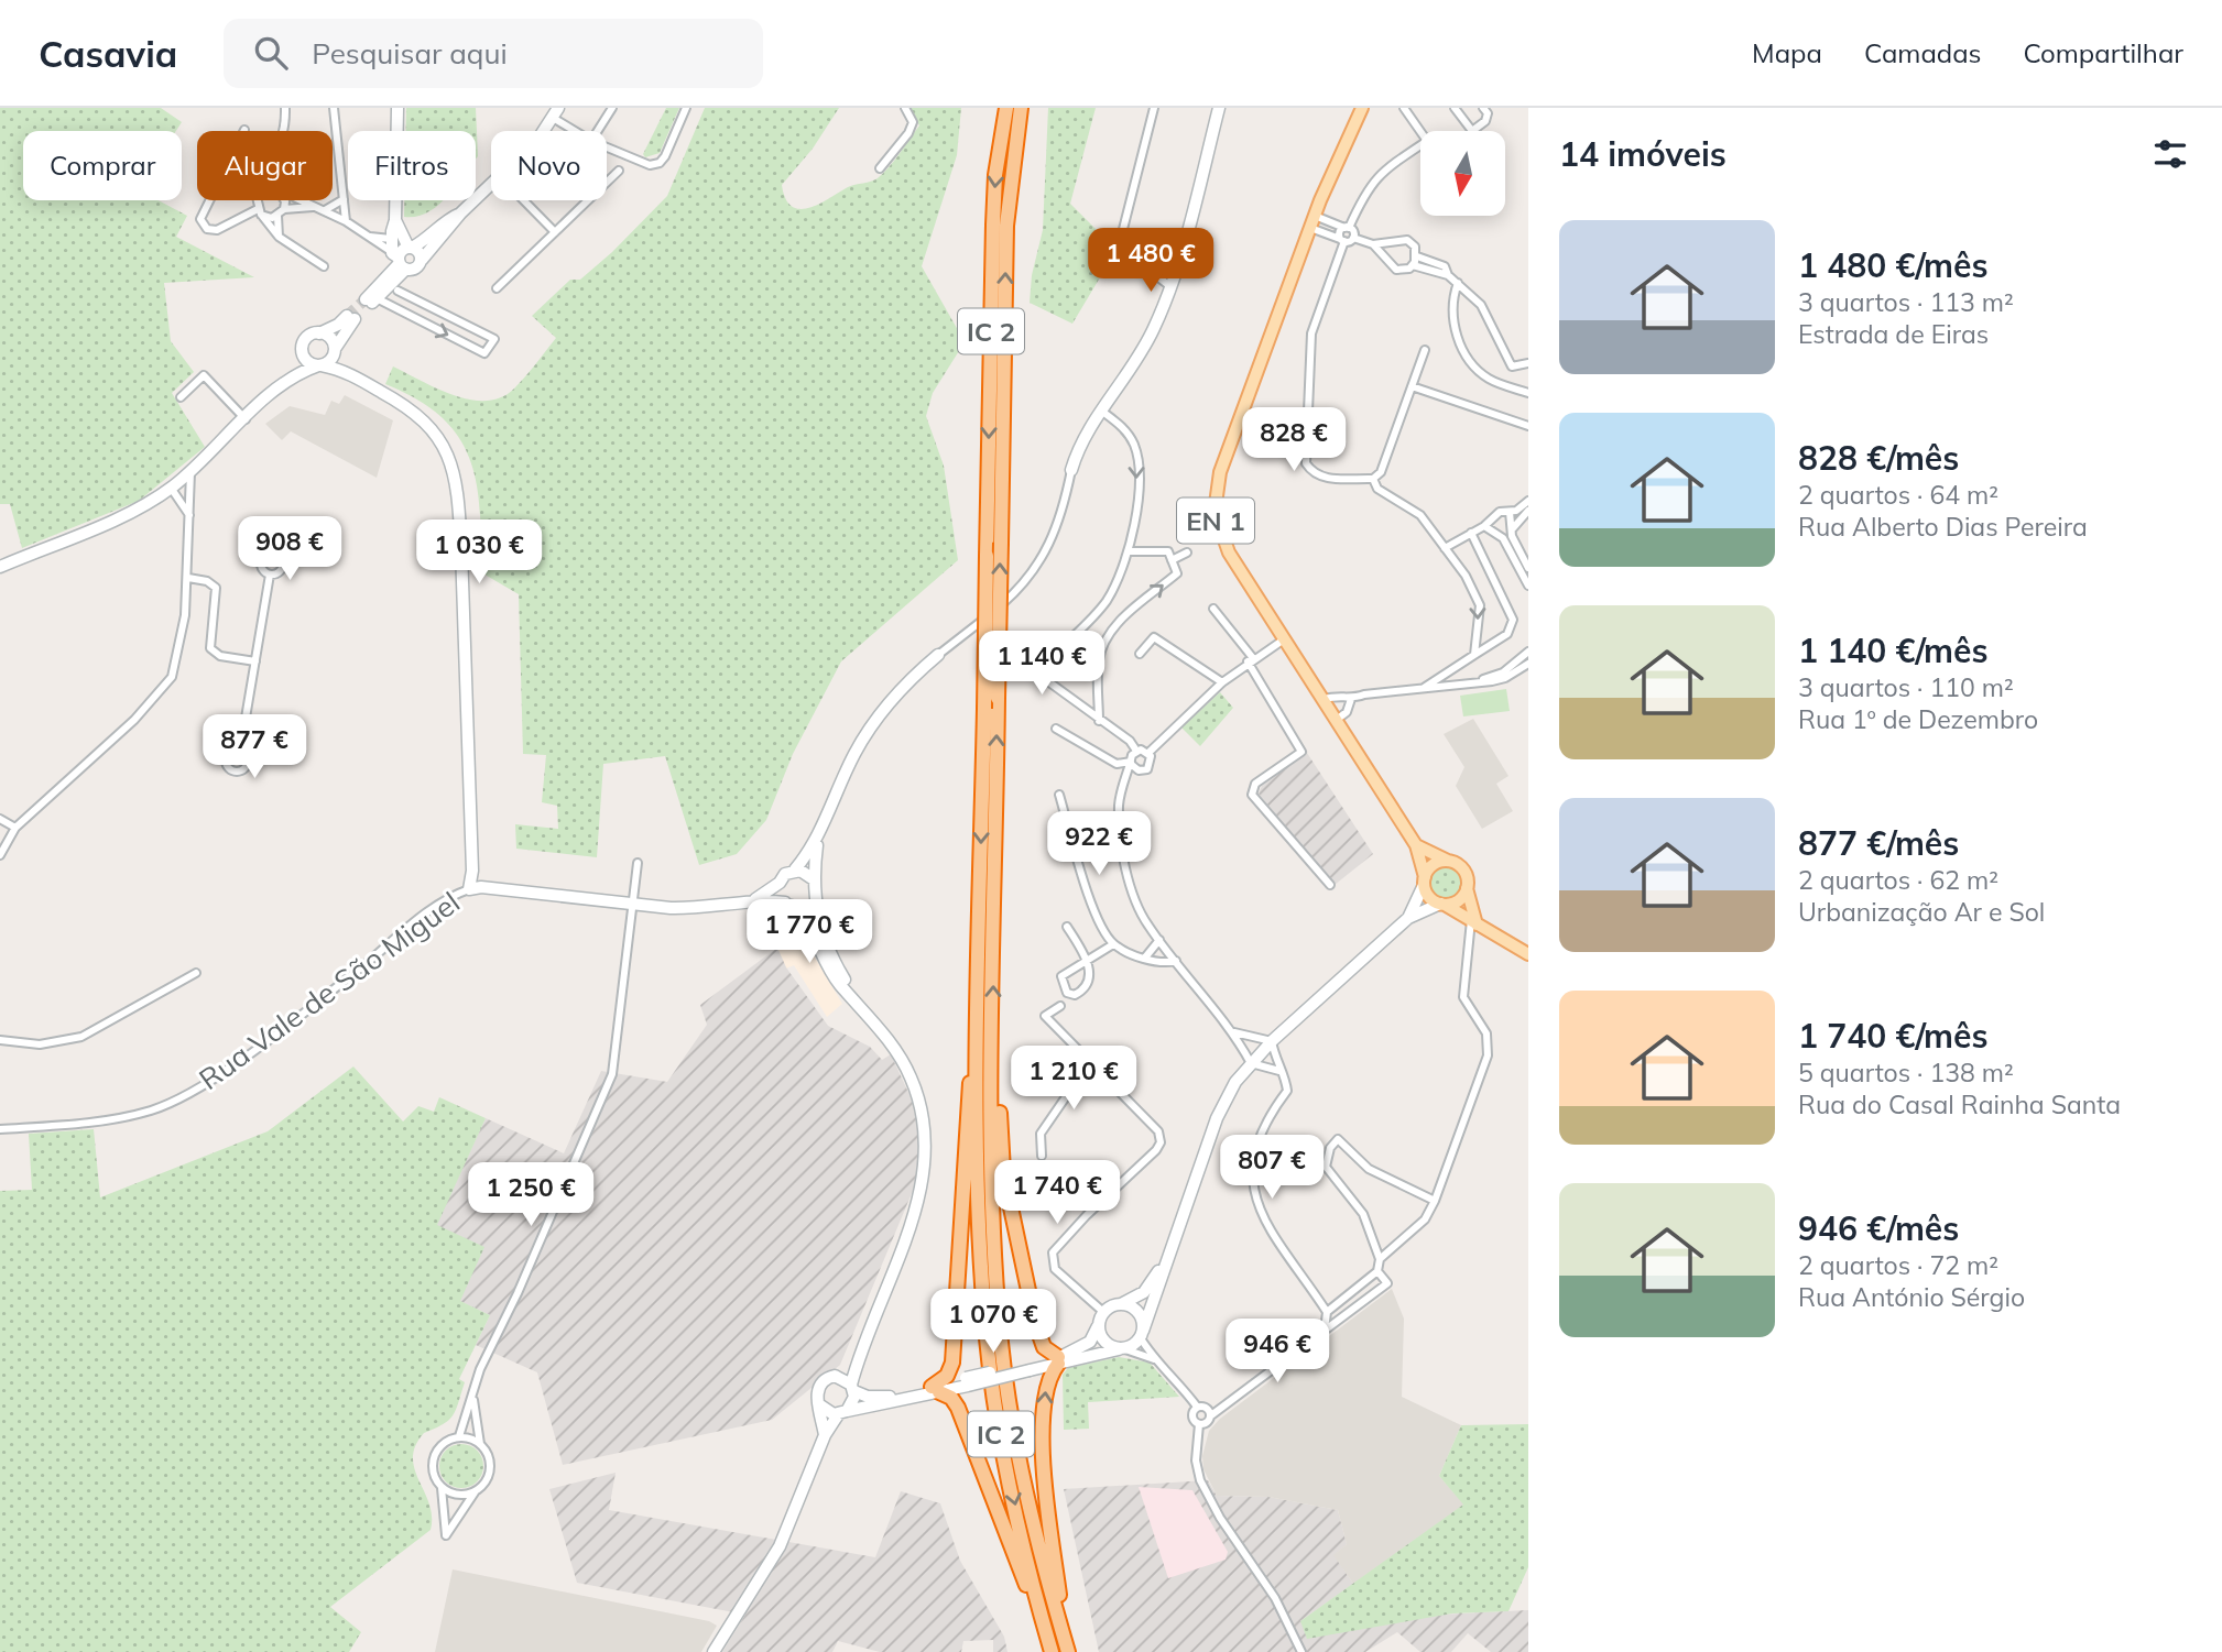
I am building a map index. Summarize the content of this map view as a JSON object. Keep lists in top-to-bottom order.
{
  "streets": {
    "highway": ["IC 2"],
    "main road": ["EN 1"],
    "street": ["Rua Vale de São Miguel"]
  },
  "north": "bottom",
  "page": {
    "header": "Casavia",
    "search": "Pesquisar aqui",
    "nav": ["Mapa", "Camadas", "Compartilhar"],
    "heading": "14 imóveis",
    "chip": [
      "Comprar",
      "Alugar",
      "Filtros",
      "Novo"
    ],
    "list": [
      {
        "name": "1 480 €/mês",
        "note": "3 quartos · 113 m² · Estrada de Eiras"
      },
      {
        "name": "828 €/mês",
        "note": "2 quartos · 64 m² · Rua Alberto Dias Pereira"
      },
      {
        "name": "1 140 €/mês",
        "note": "3 quartos · 110 m² · Rua 1º de Dezembro"
      },
      {
        "name": "877 €/mês",
        "note": "2 quartos · 62 m² · Urbanização Ar e Sol"
      },
      {
        "name": "1 740 €/mês",
        "note": "5 quartos · 138 m² · Rua do Casal Rainha Santa"
      },
      {
        "name": "946 €/mês",
        "note": "2 quartos · 72 m² · Rua António Sérgio"
      }
    ],
    "price": [
      "1 480 €",
      "828 €",
      "908 €",
      "1 030 €",
      "1 140 €",
      "877 €",
      "922 €",
      "1 770 €",
      "1 210 €",
      "807 €",
      "1 740 €",
      "1 250 €",
      "1 070 €",
      "946 €"
    ]
  }
}
